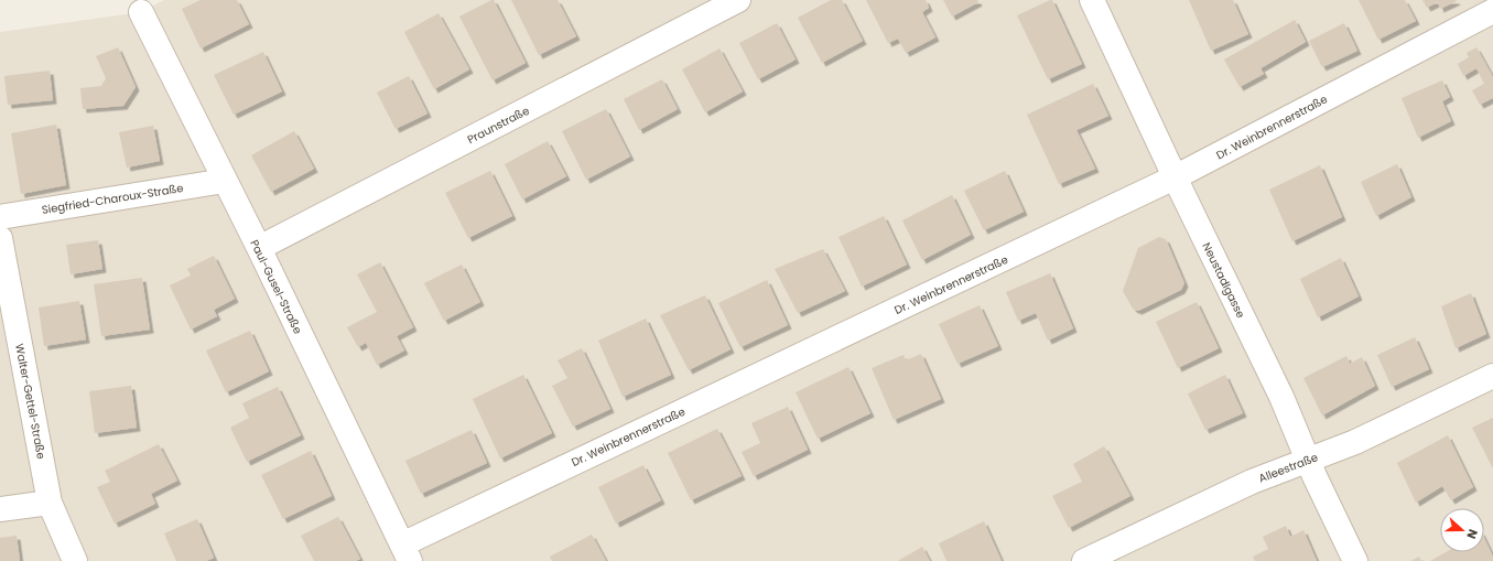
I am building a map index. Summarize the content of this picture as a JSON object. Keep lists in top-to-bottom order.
{
  "streets": {
    "street": [
      "Praunstraße",
      "Dr. Weinbrennerstraße",
      "Siegfried-Charoux-Straße",
      "Neustadlgasse",
      "Paul-Gusel-Straße",
      "Walter-Gettel-Straße",
      "Alleestraße"
    ]
  },
  "crossings": [
    ["Praunstraße", "Paul-Gusel-Straße"],
    ["Dr. Weinbrennerstraße", "Neustadlgasse"],
    ["Dr. Weinbrennerstraße", "Paul-Gusel-Straße"],
    ["Siegfried-Charoux-Straße", "Paul-Gusel-Straße"],
    ["Neustadlgasse", "Alleestraße"]
  ],
  "north": "right"
}
